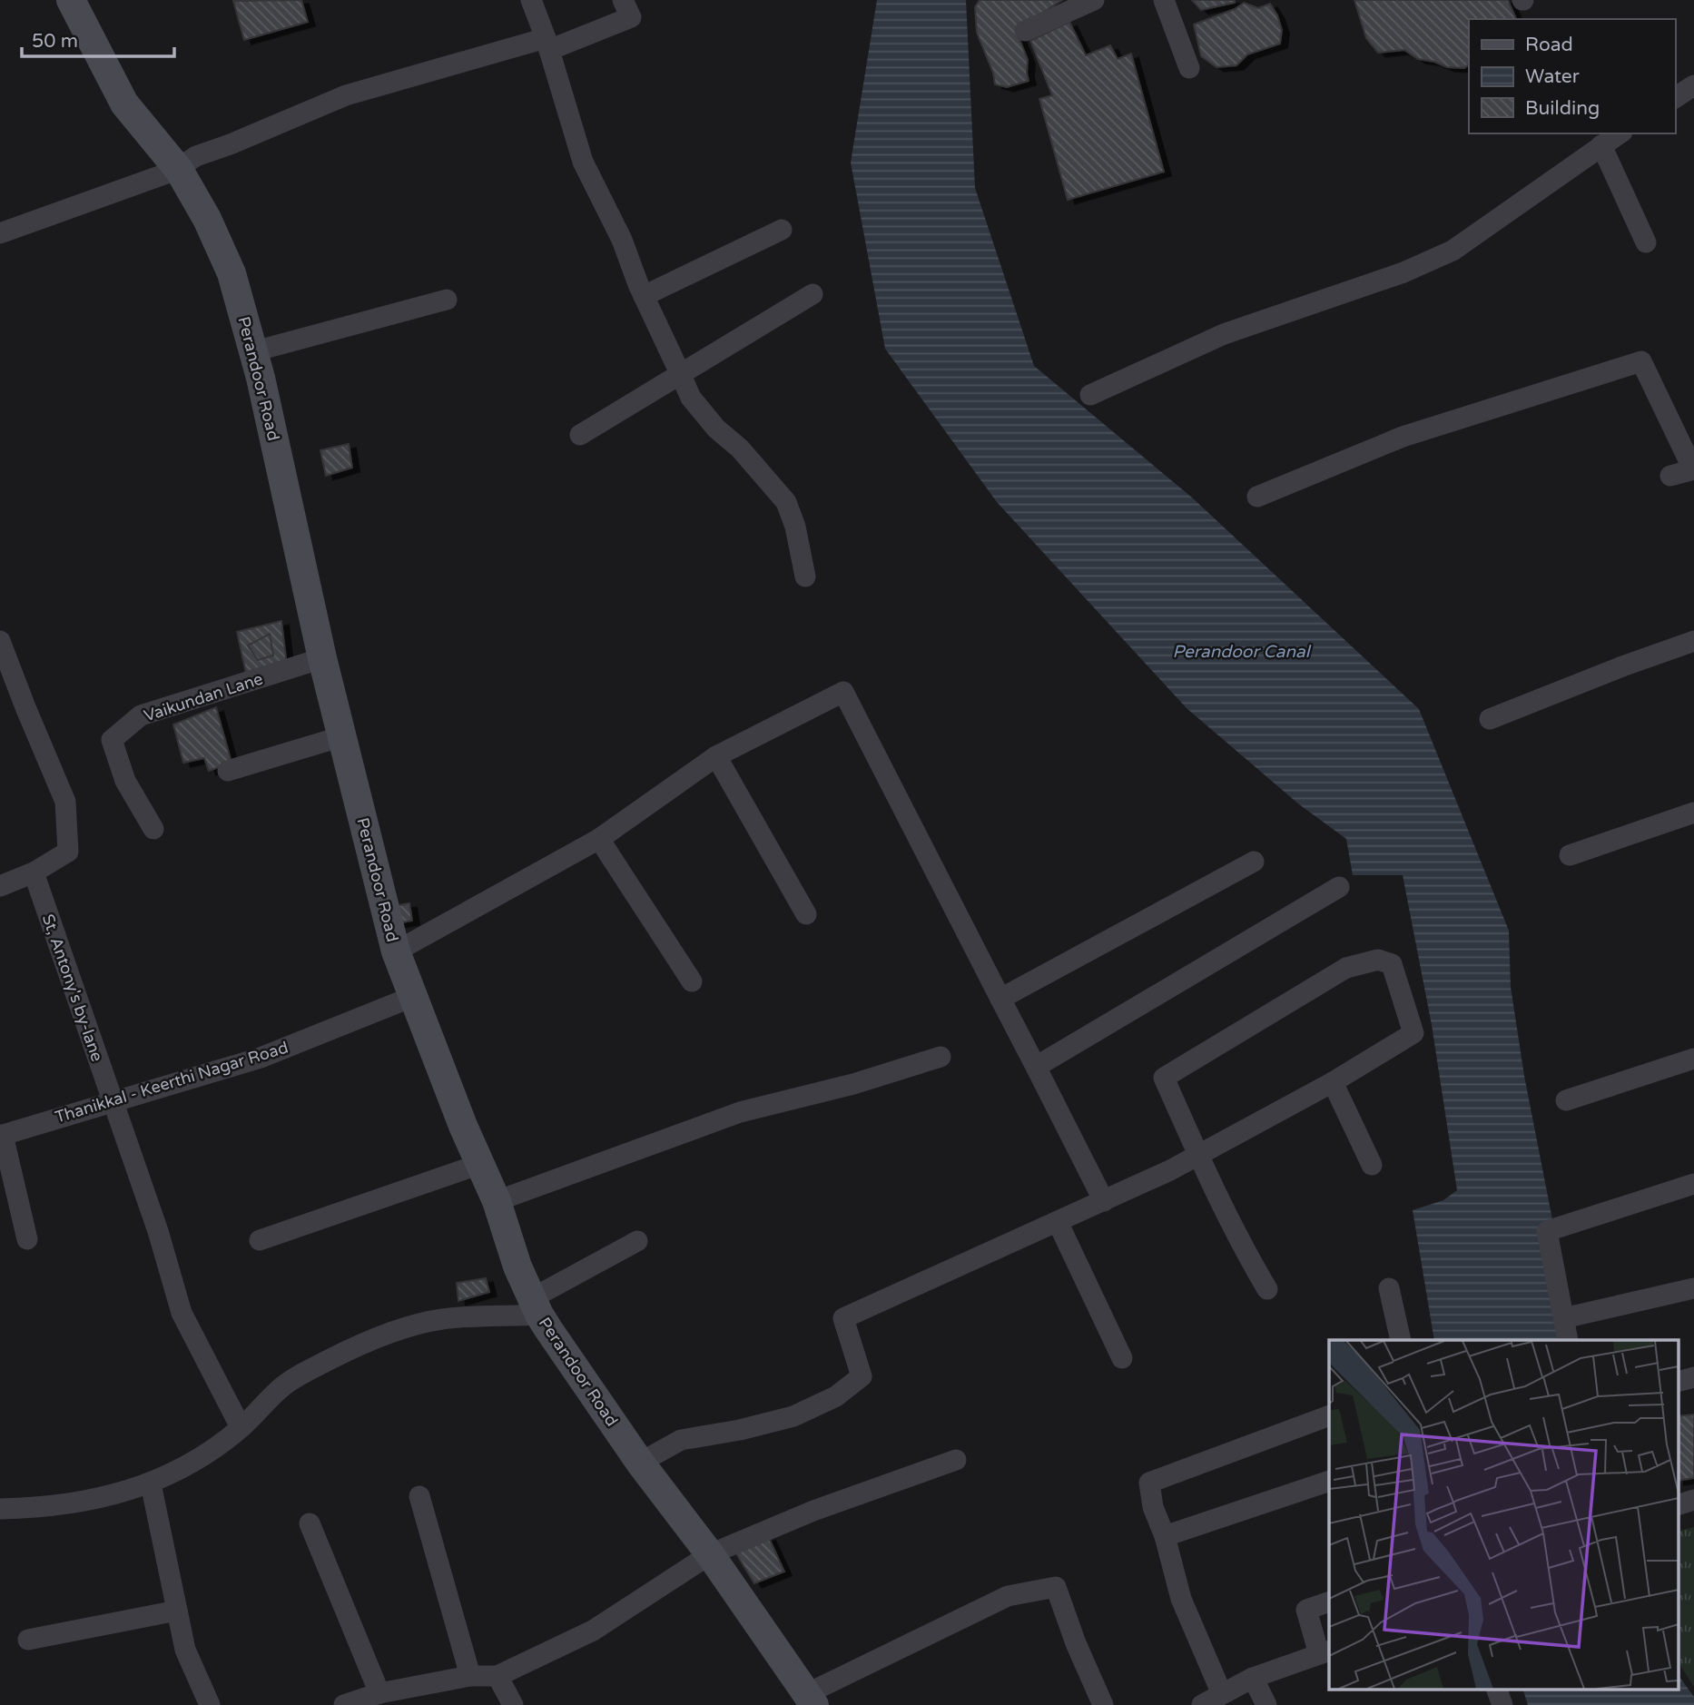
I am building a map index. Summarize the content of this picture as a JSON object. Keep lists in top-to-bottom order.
{
  "streets": {
    "main road": ["Perandoor Road"],
    "street": ["Vaikundan Lane", "St, Antony's by-lane", "Thanikkal - Keerthi Nagar Road"]
  },
  "crossings": [
    ["Perandoor Road", "Vaikundan Lane"],
    ["Perandoor Road", "Thanikkal - Keerthi Nagar Road"],
    ["St, Antony's by-lane", "Thanikkal - Keerthi Nagar Road"]
  ],
  "water": ["Perandoor Canal"],
  "legend": ["Road", "Water", "Building"],
  "scale_bar": "50 m"
}
